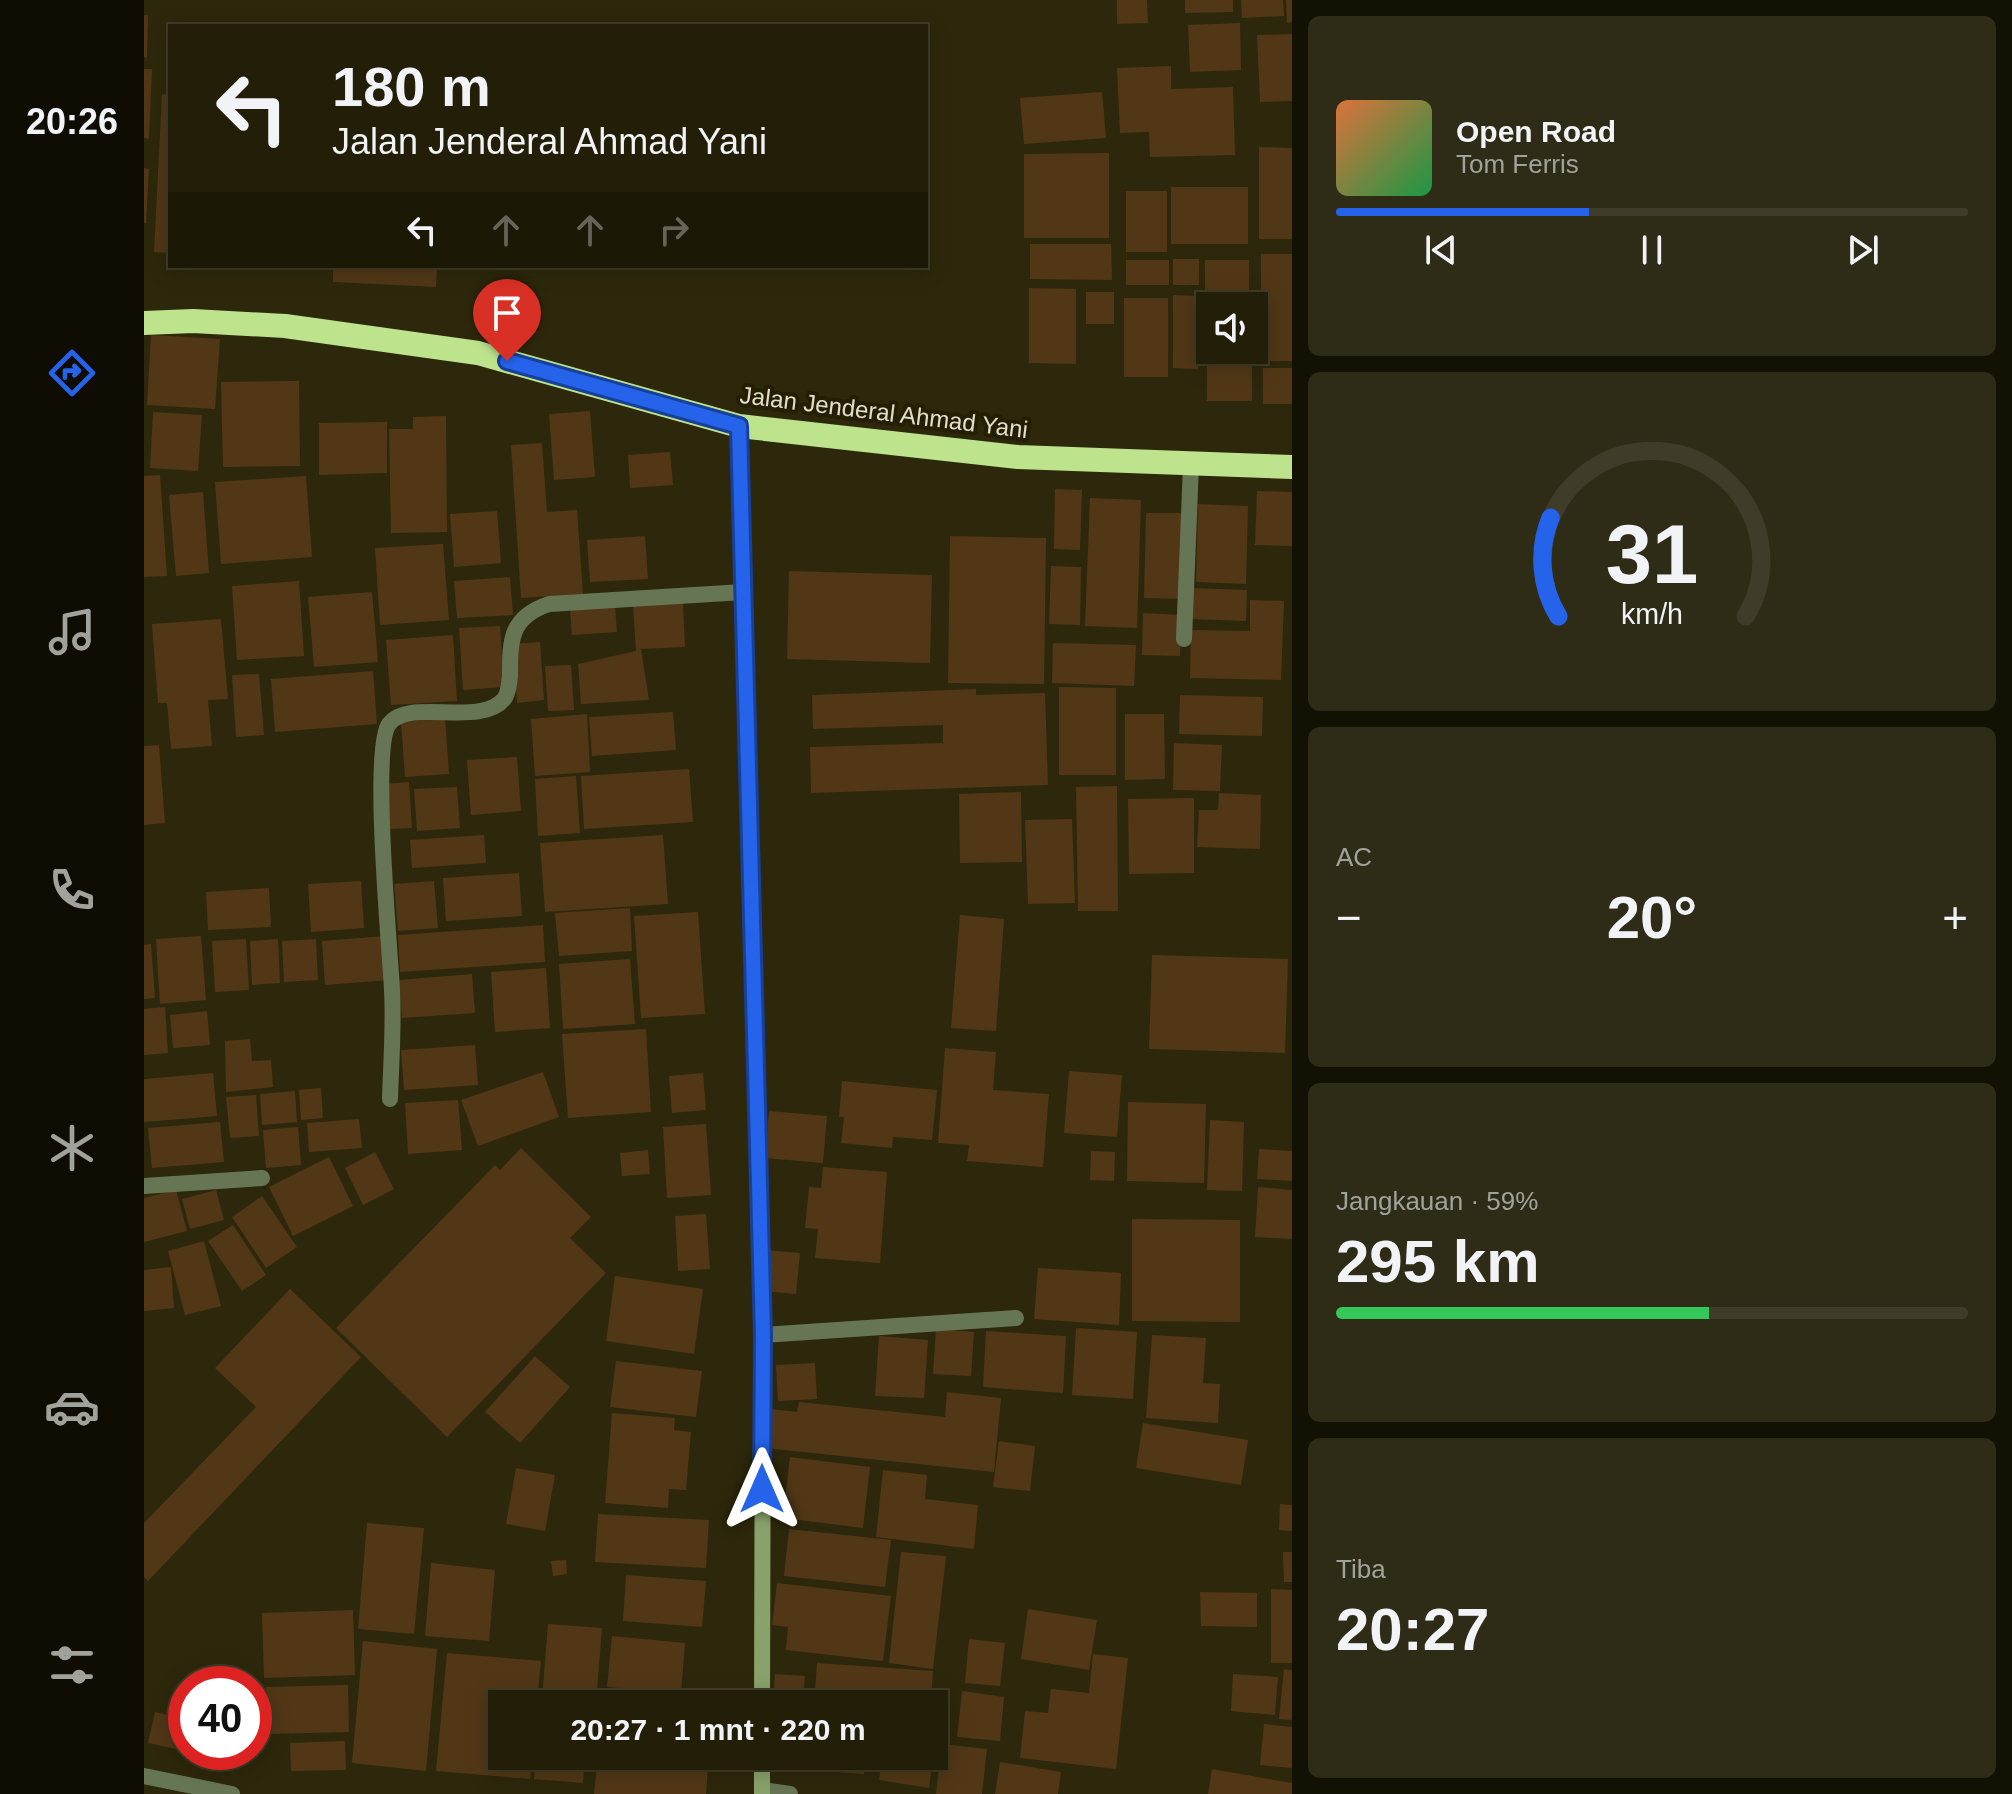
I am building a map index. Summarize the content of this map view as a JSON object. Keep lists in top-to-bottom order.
{
  "streets": {
    "highway": ["Jalan Jenderal Ahmad Yani"]
  },
  "page": {
    "tabs": "20:26",
    "turn": ["180 m", "Jalan Jenderal Ahmad Yani"],
    "song": ["Open Road", "Tom Ferris"],
    "tile": [
      "AC",
      ["Jangkauan · 59%", "295 km"],
      ["Tiba", "20:27"]
    ],
    "heat": ["−", "20°", "+"],
    "limit": "40",
    "trip": "20:27 · 1 mnt · 220 m",
    "gauge": ["31", "km/h"]
  }
}
